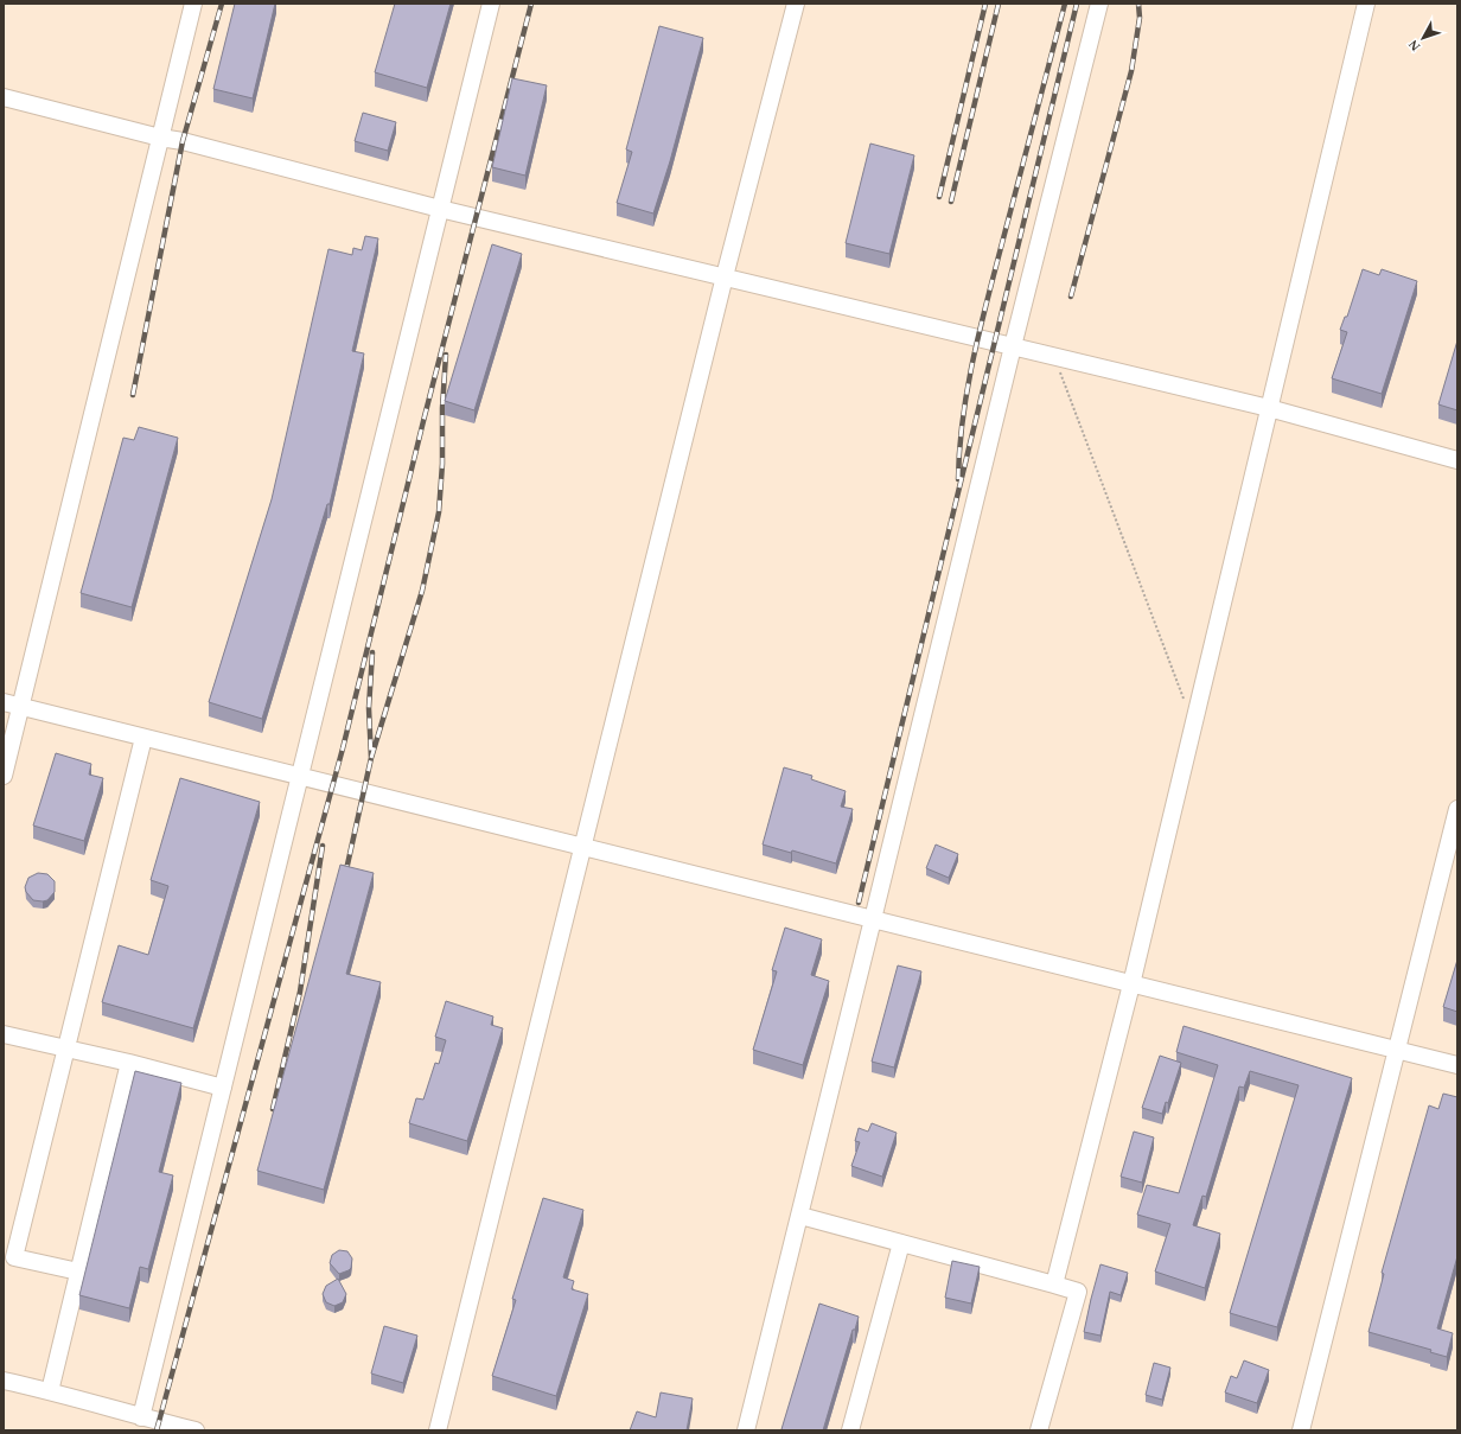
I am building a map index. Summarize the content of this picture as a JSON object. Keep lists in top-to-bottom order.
{
  "north": "bottom left"
}
